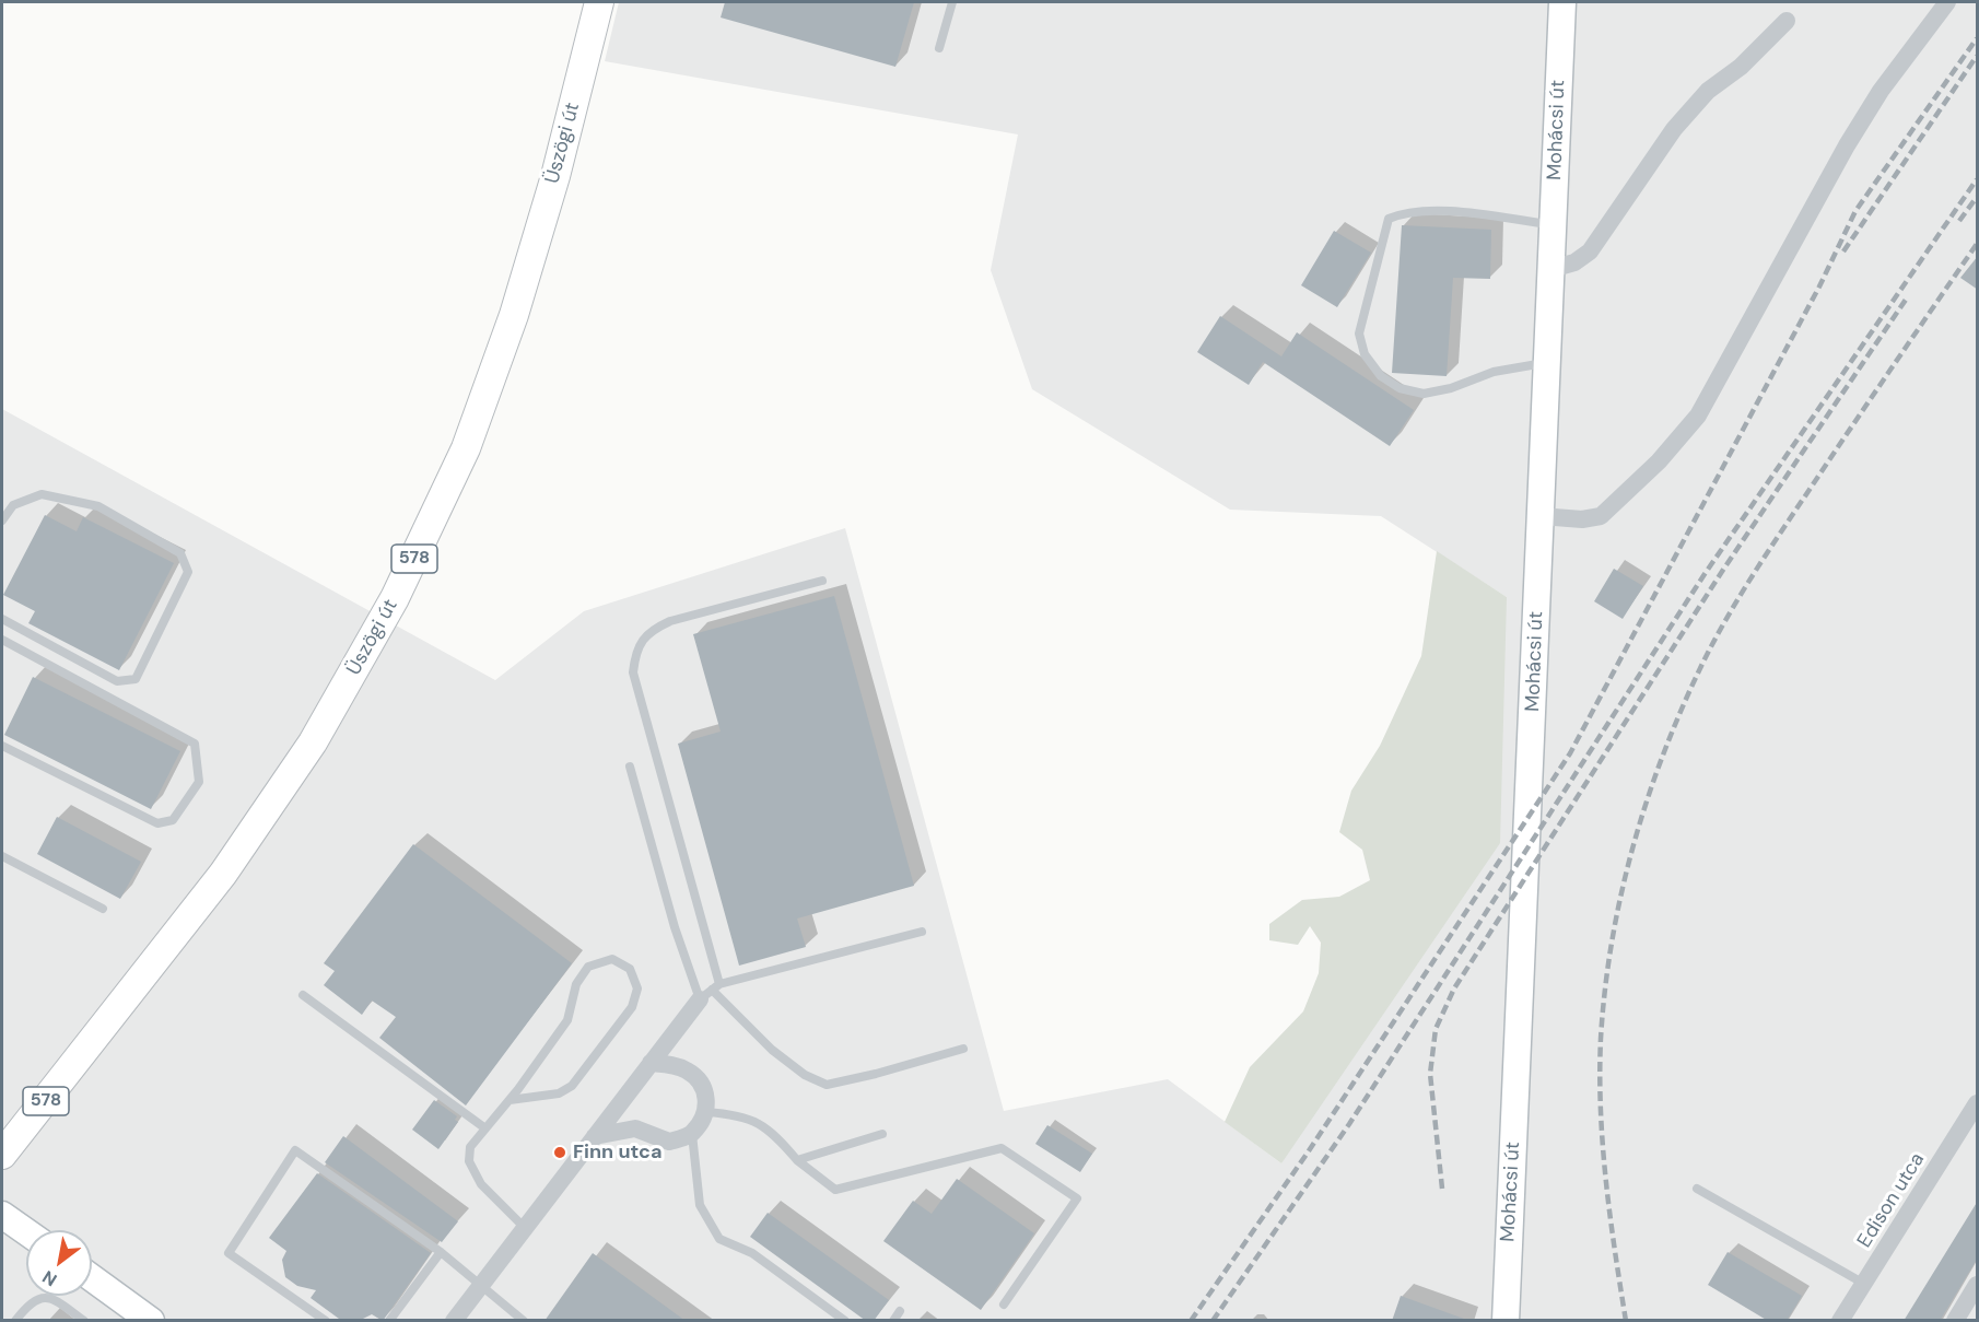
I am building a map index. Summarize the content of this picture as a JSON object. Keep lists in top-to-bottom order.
{
  "streets": {
    "main road": ["Mohácsi út", "Üszögi út", "578"],
    "street": ["Edison utca"]
  },
  "places": ["Finn utca"],
  "north": "bottom left"
}
